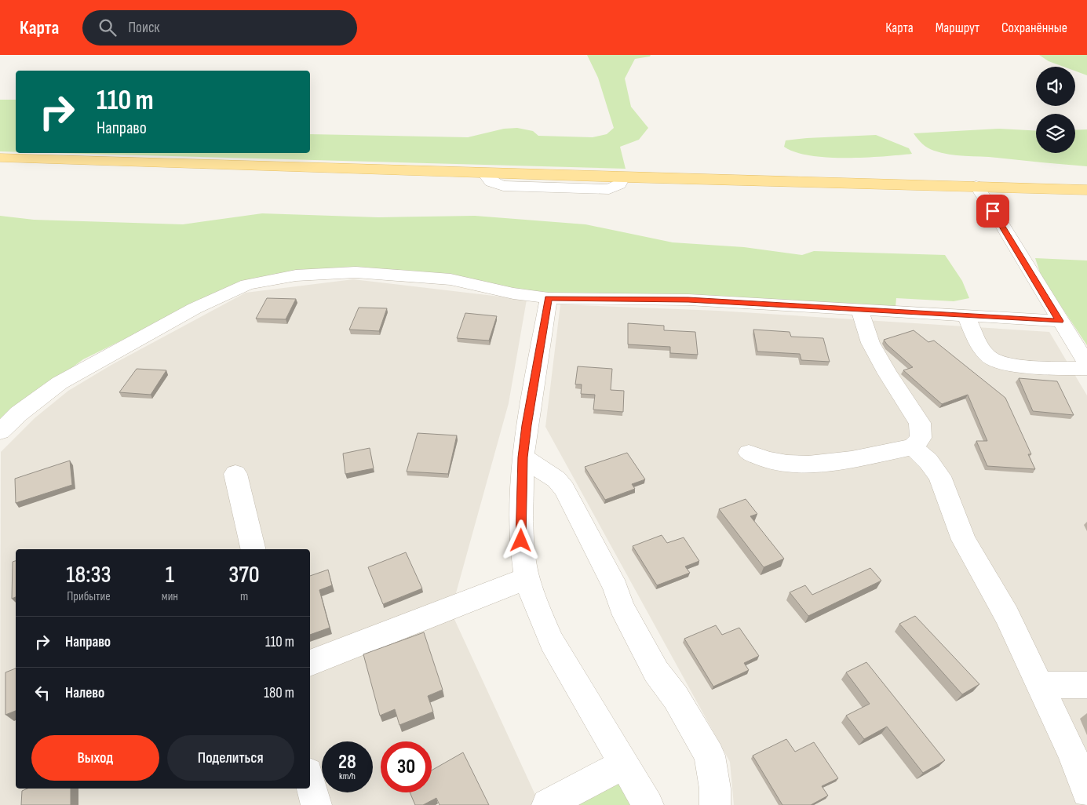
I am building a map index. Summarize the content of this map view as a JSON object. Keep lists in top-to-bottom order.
{
  "page": {
    "header": "Карта",
    "search": "Поиск",
    "nav": ["Карта", "Маршрут", "Сохранённые"],
    "turn": ["110 m", "Направо"],
    "eta": [
      "18:33",
      "Прибытие",
      "1",
      "мин",
      "370",
      "m"
    ],
    "list": [
      {
        "name": "Направо",
        "value": "110 m"
      },
      {
        "name": "Налево",
        "value": "180 m"
      }
    ],
    "buttons": ["Выход", "Поделиться"],
    "speed": "28 km/h",
    "limit": "30"
  }
}
